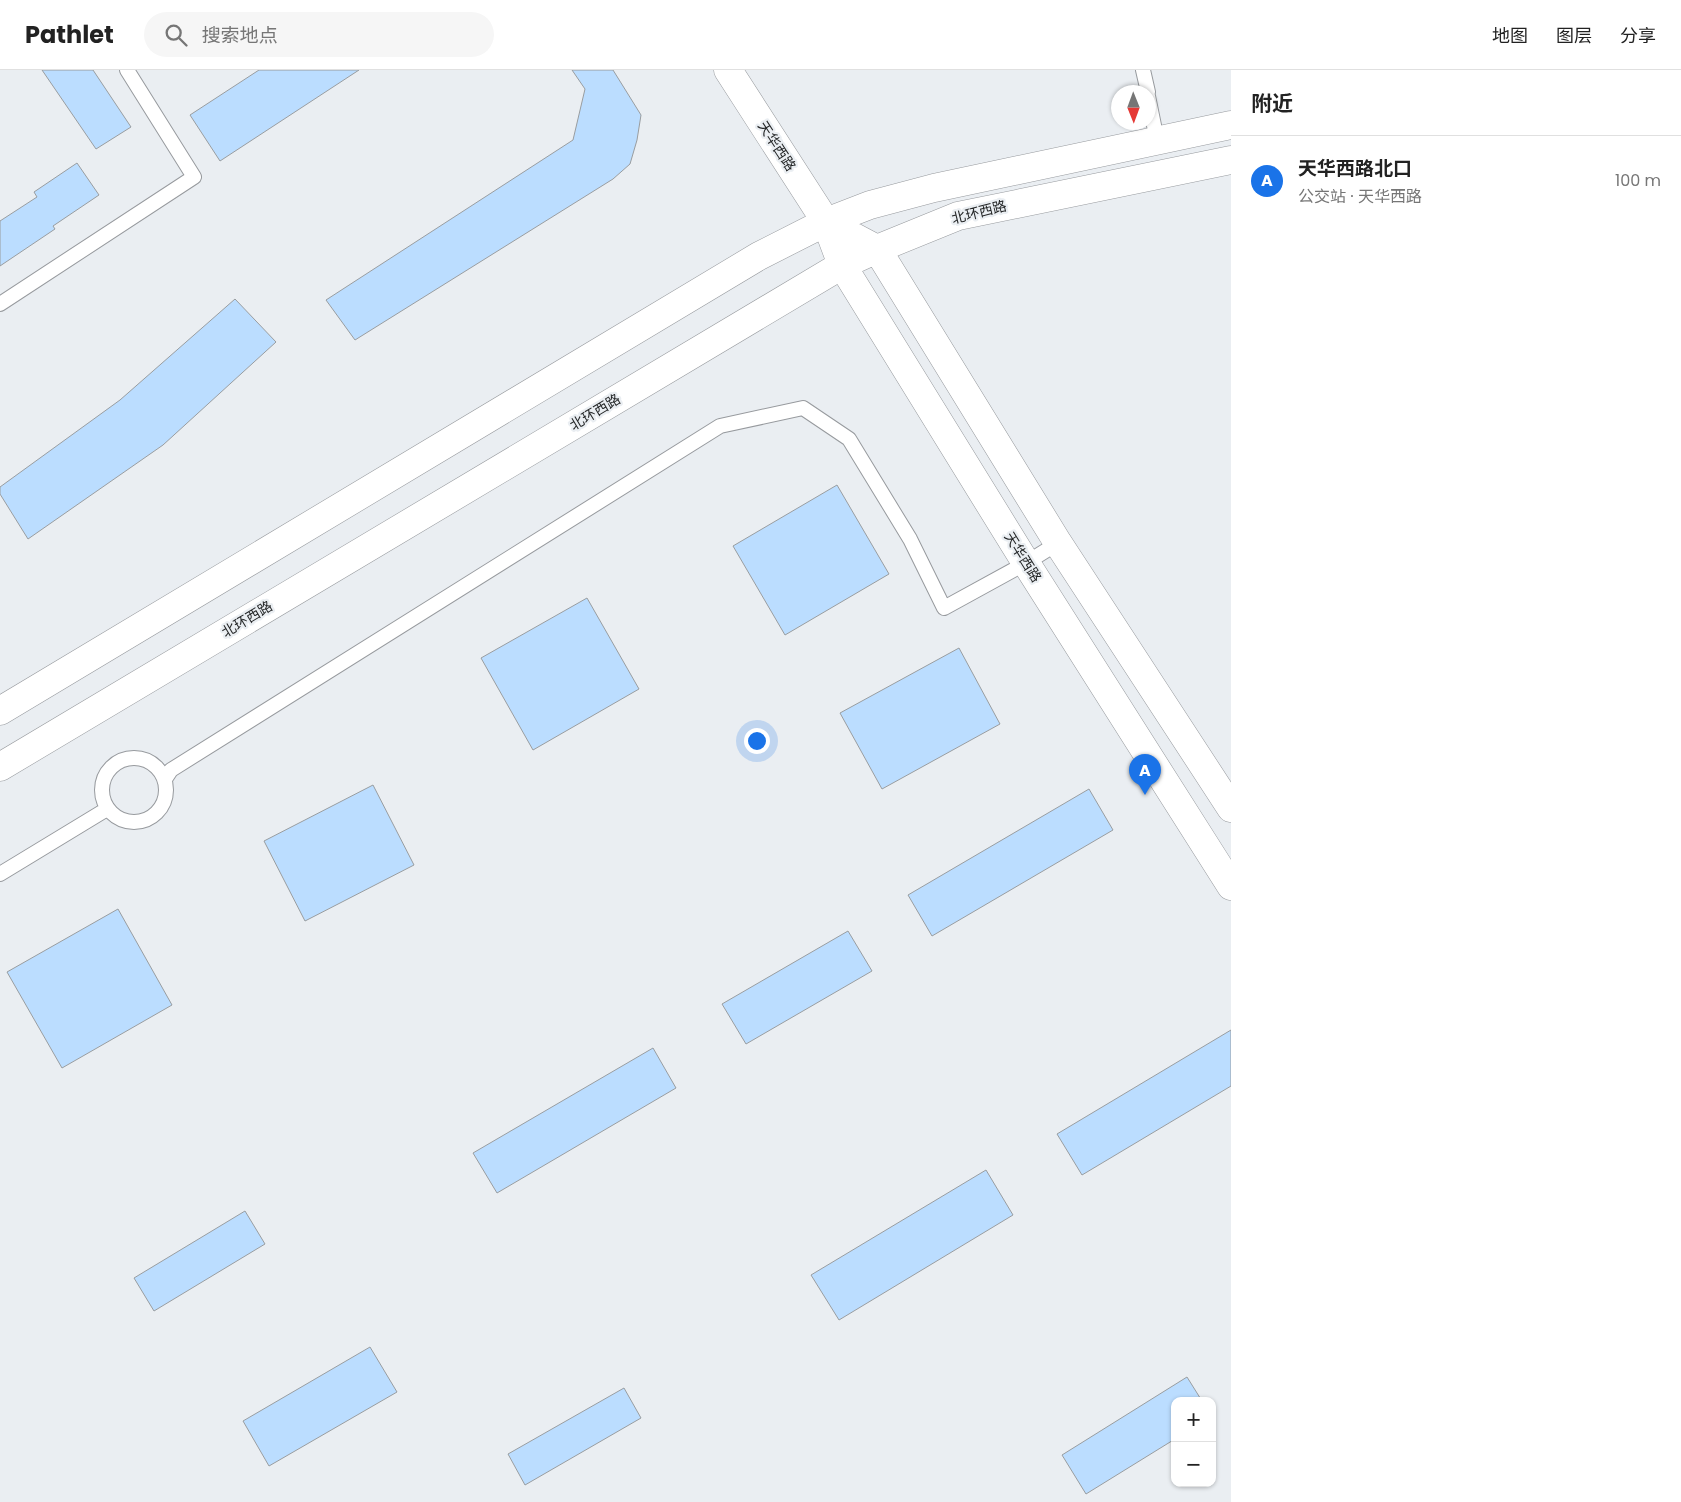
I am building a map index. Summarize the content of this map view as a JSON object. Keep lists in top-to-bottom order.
{
  "streets": {
    "street": ["天华西路", "北环西路"]
  },
  "crossings": [
    ["天华西路", "北环西路"]
  ],
  "north": "bottom",
  "page": {
    "header": "Pathlet",
    "search": "搜索地点",
    "nav": ["地图", "图层", "分享"],
    "heading": "附近",
    "list": [
      {
        "mark": "A",
        "name": "天华西路北口",
        "note": "公交站 · 天华西路",
        "value": "100 m"
      }
    ],
    "pins": "A",
    "map_buttons": ["+", "−"]
  }
}
